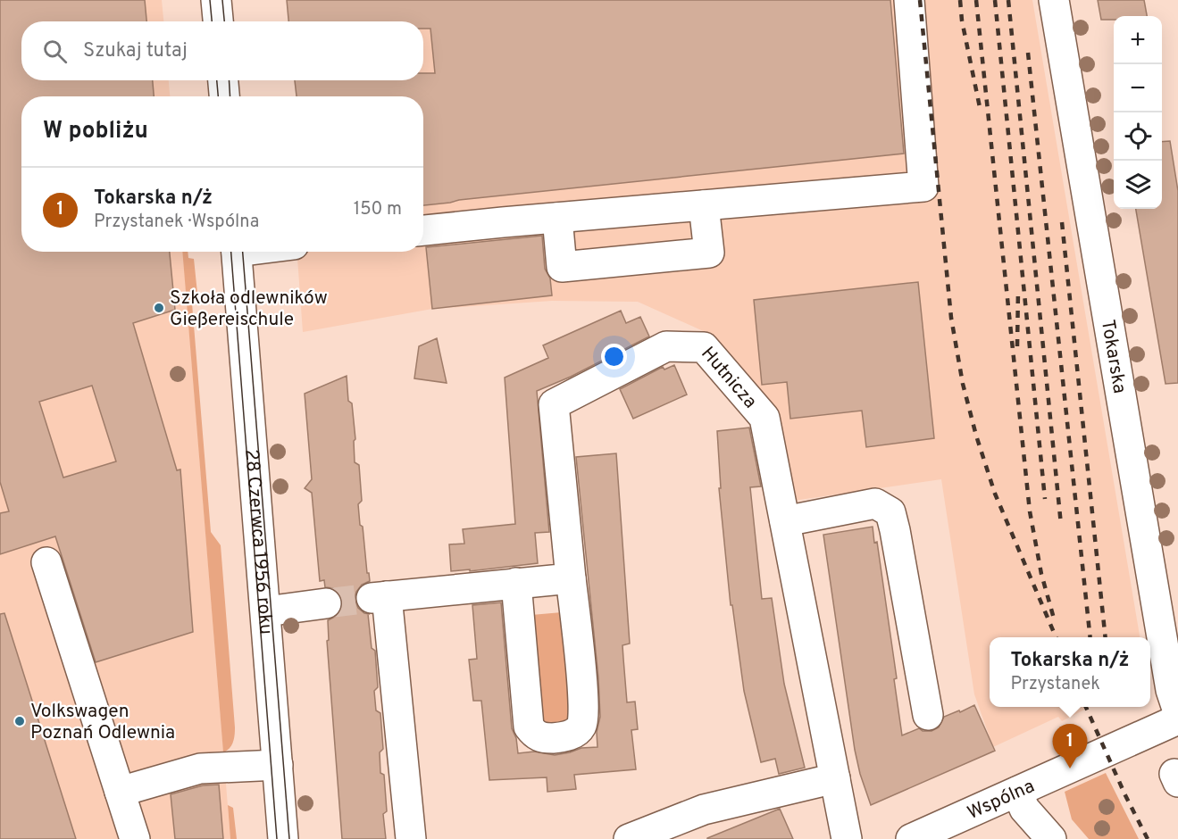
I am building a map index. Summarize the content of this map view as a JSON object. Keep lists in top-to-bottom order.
{
  "streets": {
    "street": [
      "Tokarska",
      "Hutnicza",
      "28 Czerwca 1956 roku",
      "Wspólna"
    ]
  },
  "places": ["Szkoła odlewników Gießereischule", "Volkswagen Poznań Odlewnia"],
  "page": {
    "map_buttons": ["+", "−"],
    "search": "Szukaj tutaj",
    "heading": "W pobliżu",
    "list": [
      {
        "mark": "1",
        "name": "Tokarska n/ż",
        "note": "Przystanek · Wspólna",
        "value": "150 m"
      }
    ],
    "popup": ["Tokarska n/ż", "Przystanek"],
    "pins": "1"
  }
}
